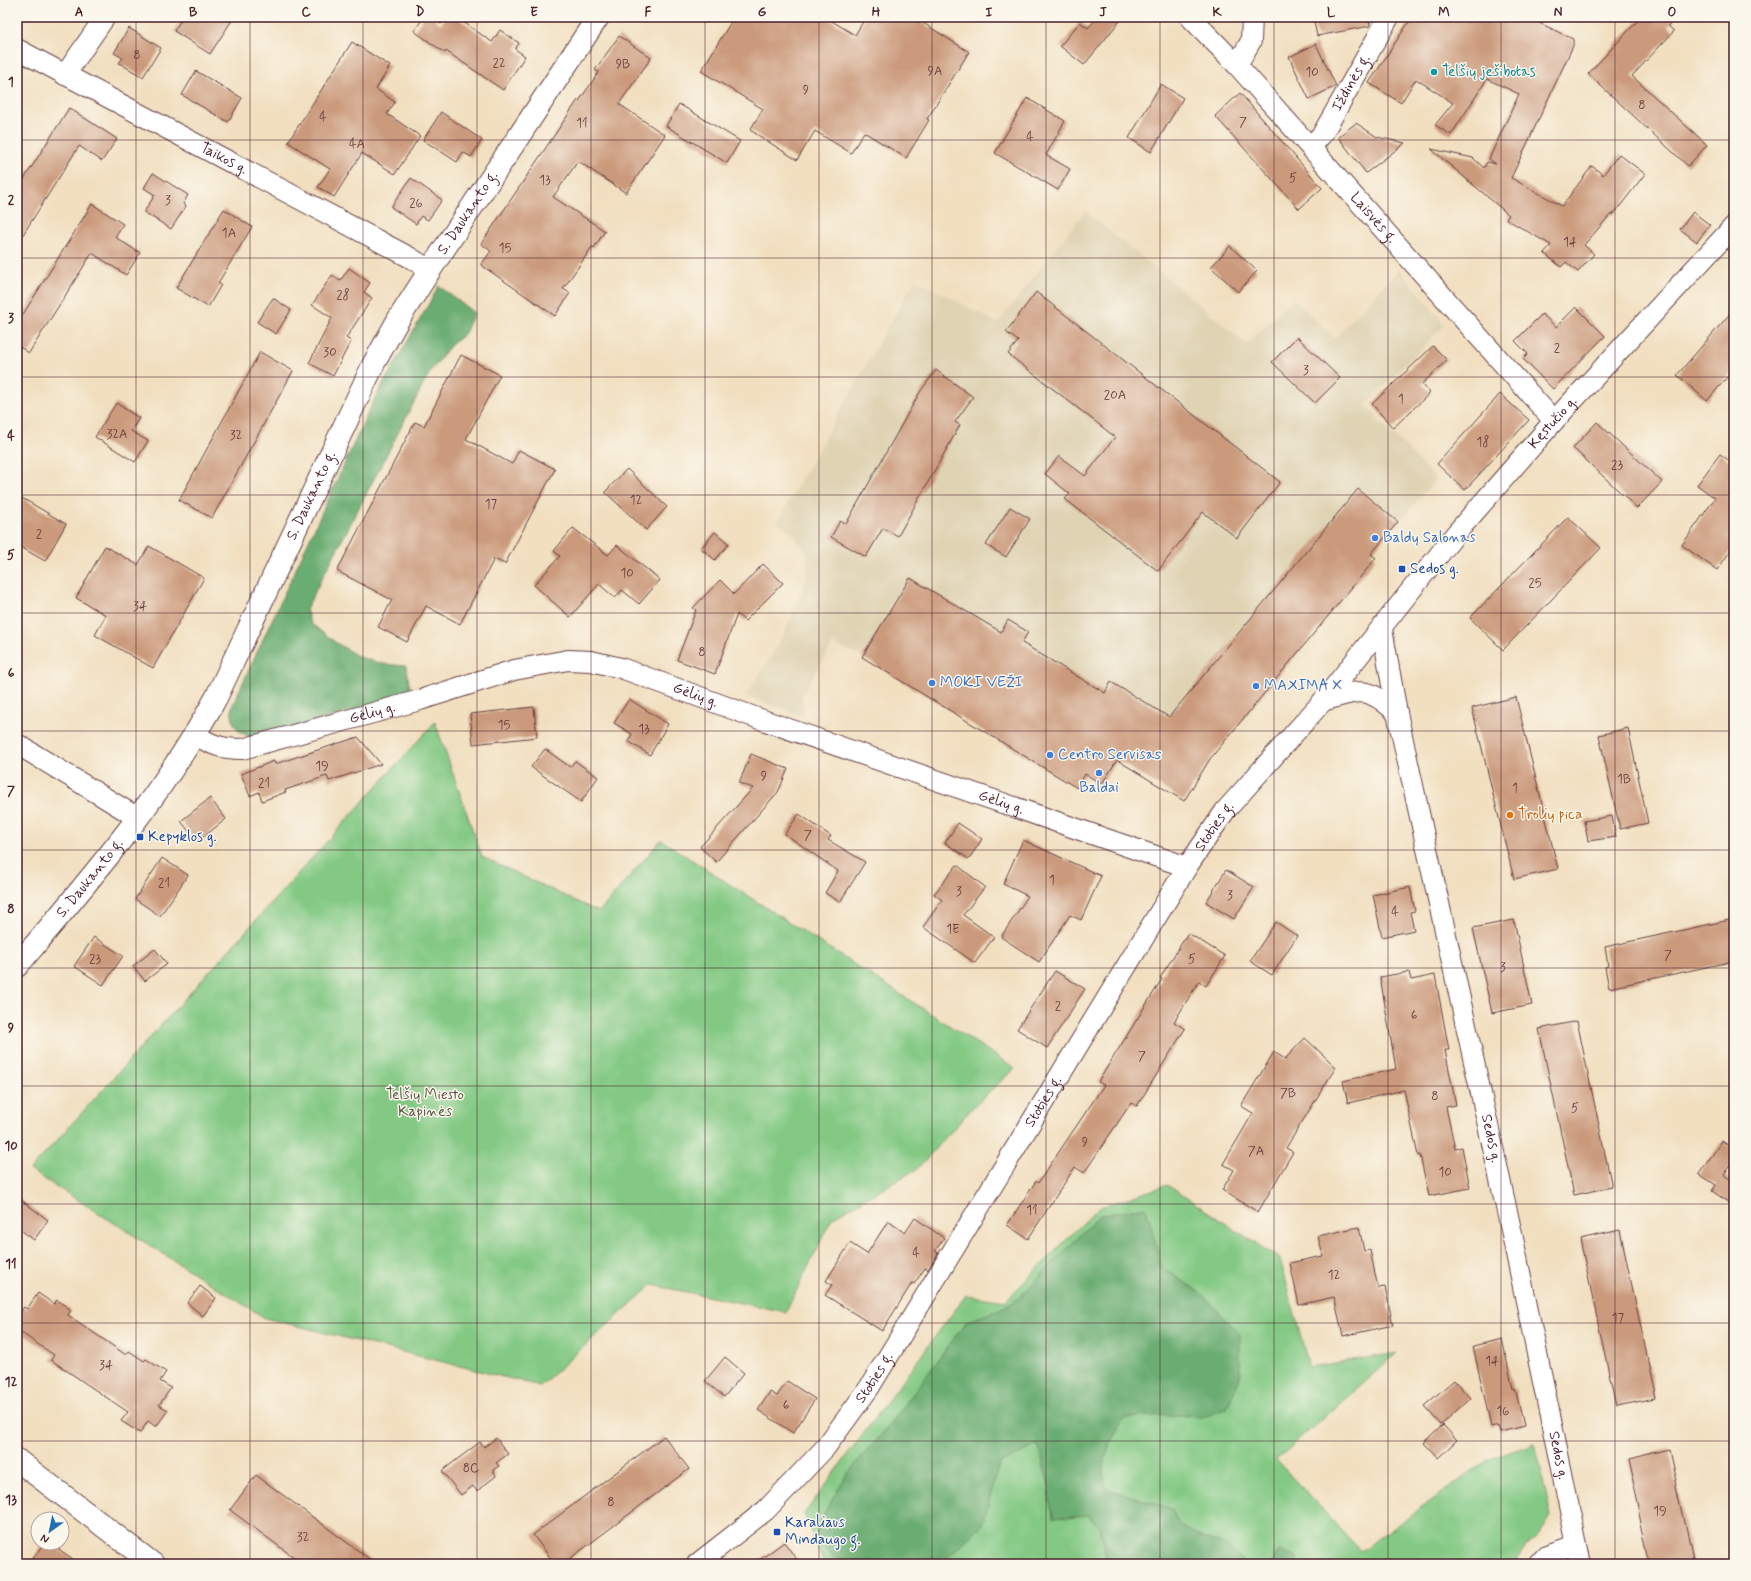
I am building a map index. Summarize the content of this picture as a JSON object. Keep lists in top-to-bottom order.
{
  "streets": {
    "main road": ["S. Daukanto g."],
    "street": [
      "Iždinės g.",
      "Taikos g.",
      "Laisvės g.",
      "Kęstučio g.",
      "Gėlių g.",
      "Stoties g.",
      "Sedos g."
    ]
  },
  "crossings": [
    ["Iždinės g.", "Laisvės g."],
    ["Taikos g.", "S. Daukanto g."],
    ["S. Daukanto g.", "Gėlių g."],
    ["Laisvės g.", "Kęstučio g."],
    ["Kęstučio g.", "Stoties g."],
    ["Kęstučio g.", "Sedos g."],
    ["Gėlių g.", "Stoties g."],
    ["Stoties g.", "Sedos g."]
  ],
  "parks": ["Telšių Miesto Kapinės"],
  "places": {
    "other": [
      "Telšių ješibotas",
      "Baldų Salonas",
      "MOKI VEŽI",
      "MAXIMA X",
      "Centro Servisas",
      "Baldai",
      "Trolių pica"
    ],
    "transit": ["Sedos g.", "Kepyklos g.", "Karaliaus Mindaugo g."]
  },
  "house_numbers": [
    "8",
    "22",
    "9B",
    "9A",
    "10",
    "9",
    "8",
    "4",
    "7",
    "11",
    "4",
    "4A",
    "5",
    "13",
    "3",
    "26",
    "1A",
    "14",
    "15",
    "28",
    "2",
    "30",
    "3",
    "20A",
    "1",
    "32A",
    "32",
    "18",
    "23",
    "12",
    "17",
    "2",
    "10",
    "25",
    "34",
    "8",
    "15",
    "13",
    "19",
    "9",
    "1B",
    "21",
    "1",
    "7",
    "1",
    "21",
    "3",
    "3",
    "4",
    "1E",
    "7",
    "23",
    "5",
    "3",
    "2",
    "6",
    "7",
    "7B",
    "8",
    "5",
    "9",
    "7A",
    "10",
    "11",
    "4",
    "12",
    "17",
    "14",
    "34",
    "6",
    "16",
    "8C",
    "8",
    "19",
    "32"
  ],
  "north": "bottom left",
  "grid": {
    "columns": [
      "A",
      "B",
      "C",
      "D",
      "E",
      "F",
      "G",
      "H",
      "I",
      "J",
      "K",
      "L",
      "M",
      "N",
      "O"
    ],
    "rows": [
      "1",
      "2",
      "3",
      "4",
      "5",
      "6",
      "7",
      "8",
      "9",
      "10",
      "11",
      "12",
      "13"
    ]
  }
}
